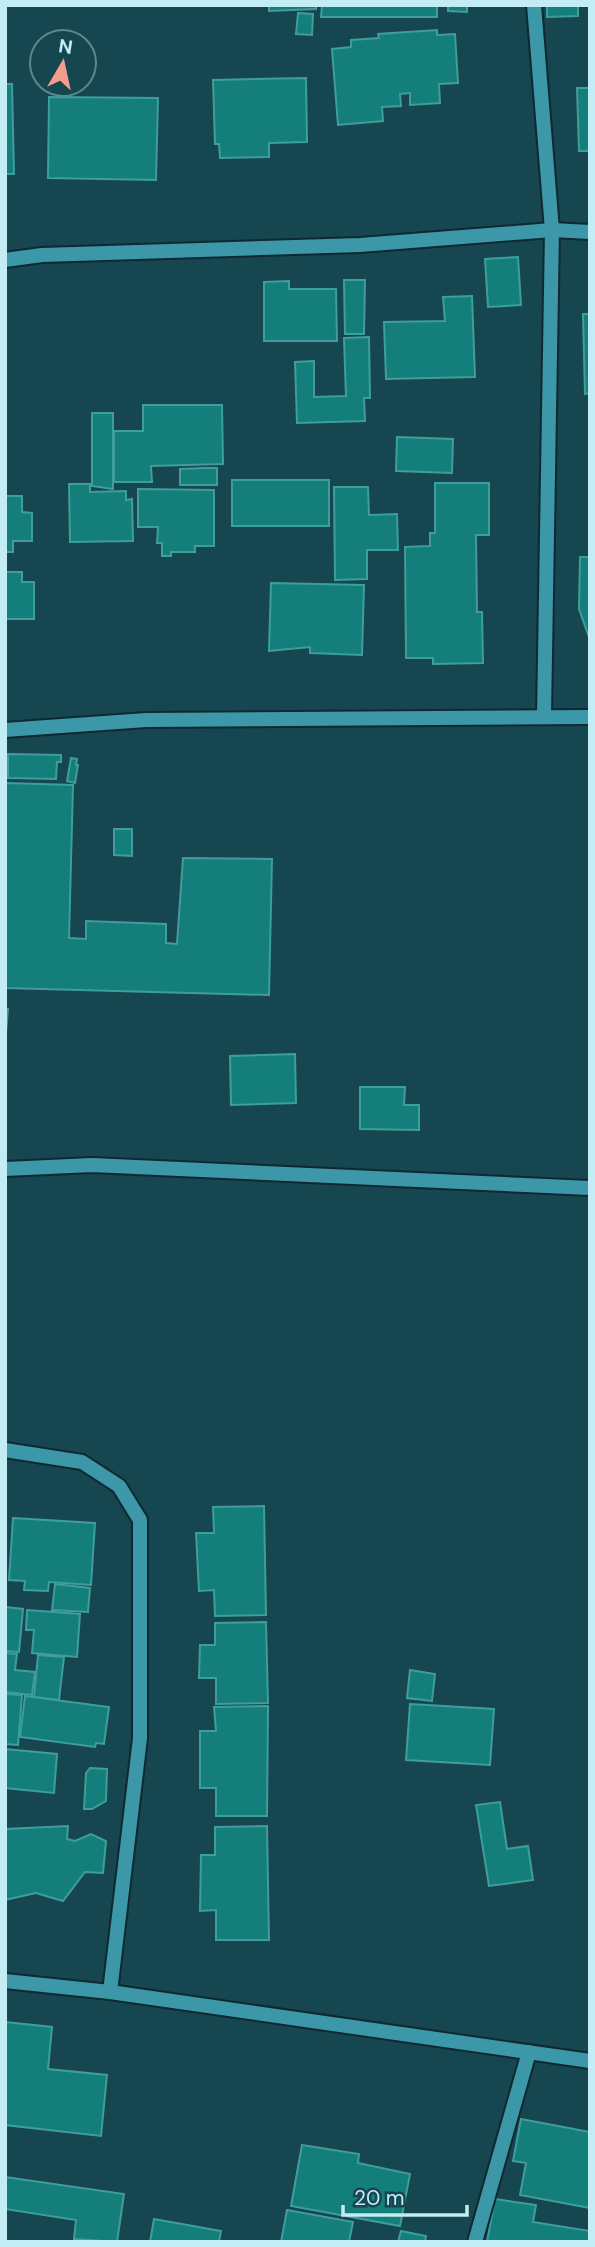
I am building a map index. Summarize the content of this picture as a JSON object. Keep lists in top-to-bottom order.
{
  "scale_bar": "20 m",
  "north": "top"
}
